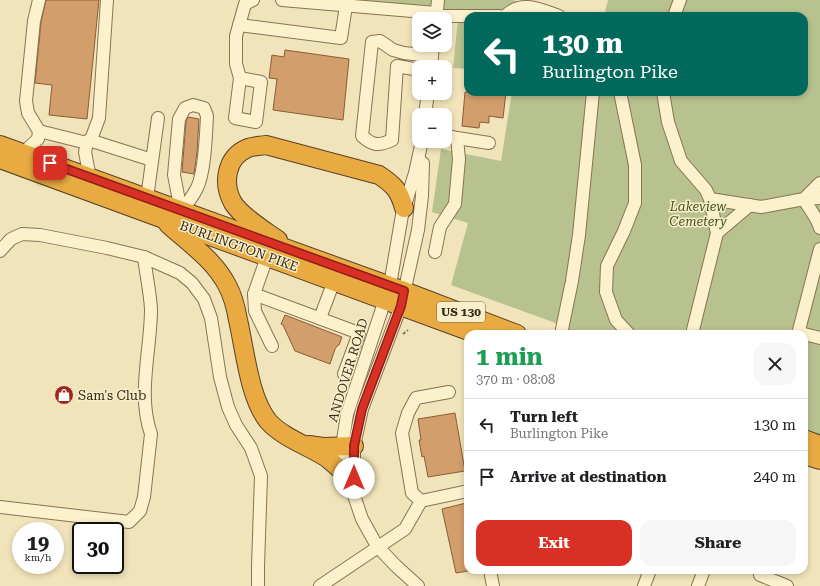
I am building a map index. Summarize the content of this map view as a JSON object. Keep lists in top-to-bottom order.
{
  "streets": {
    "highway": ["BURLINGTON PIKE", "US 130"],
    "street": ["ANDOVER ROAD"]
  },
  "crossings": [
    ["BURLINGTON PIKE", "ANDOVER ROAD"]
  ],
  "parks": ["Lakeview Cemetery"],
  "places": {
    "shop": ["Sam's Club"]
  },
  "page": {
    "map_buttons": ["+", "−"],
    "turn": ["130 m", "Burlington Pike"],
    "heading": ["1 min", "370 m · 08:08"],
    "list": [
      {
        "name": "Turn left",
        "note": "Burlington Pike",
        "value": "130 m"
      },
      {
        "name": "Arrive at destination",
        "value": "240 m"
      }
    ],
    "buttons": ["Exit", "Share"],
    "speed": "19 km/h",
    "limit": "30"
  }
}
